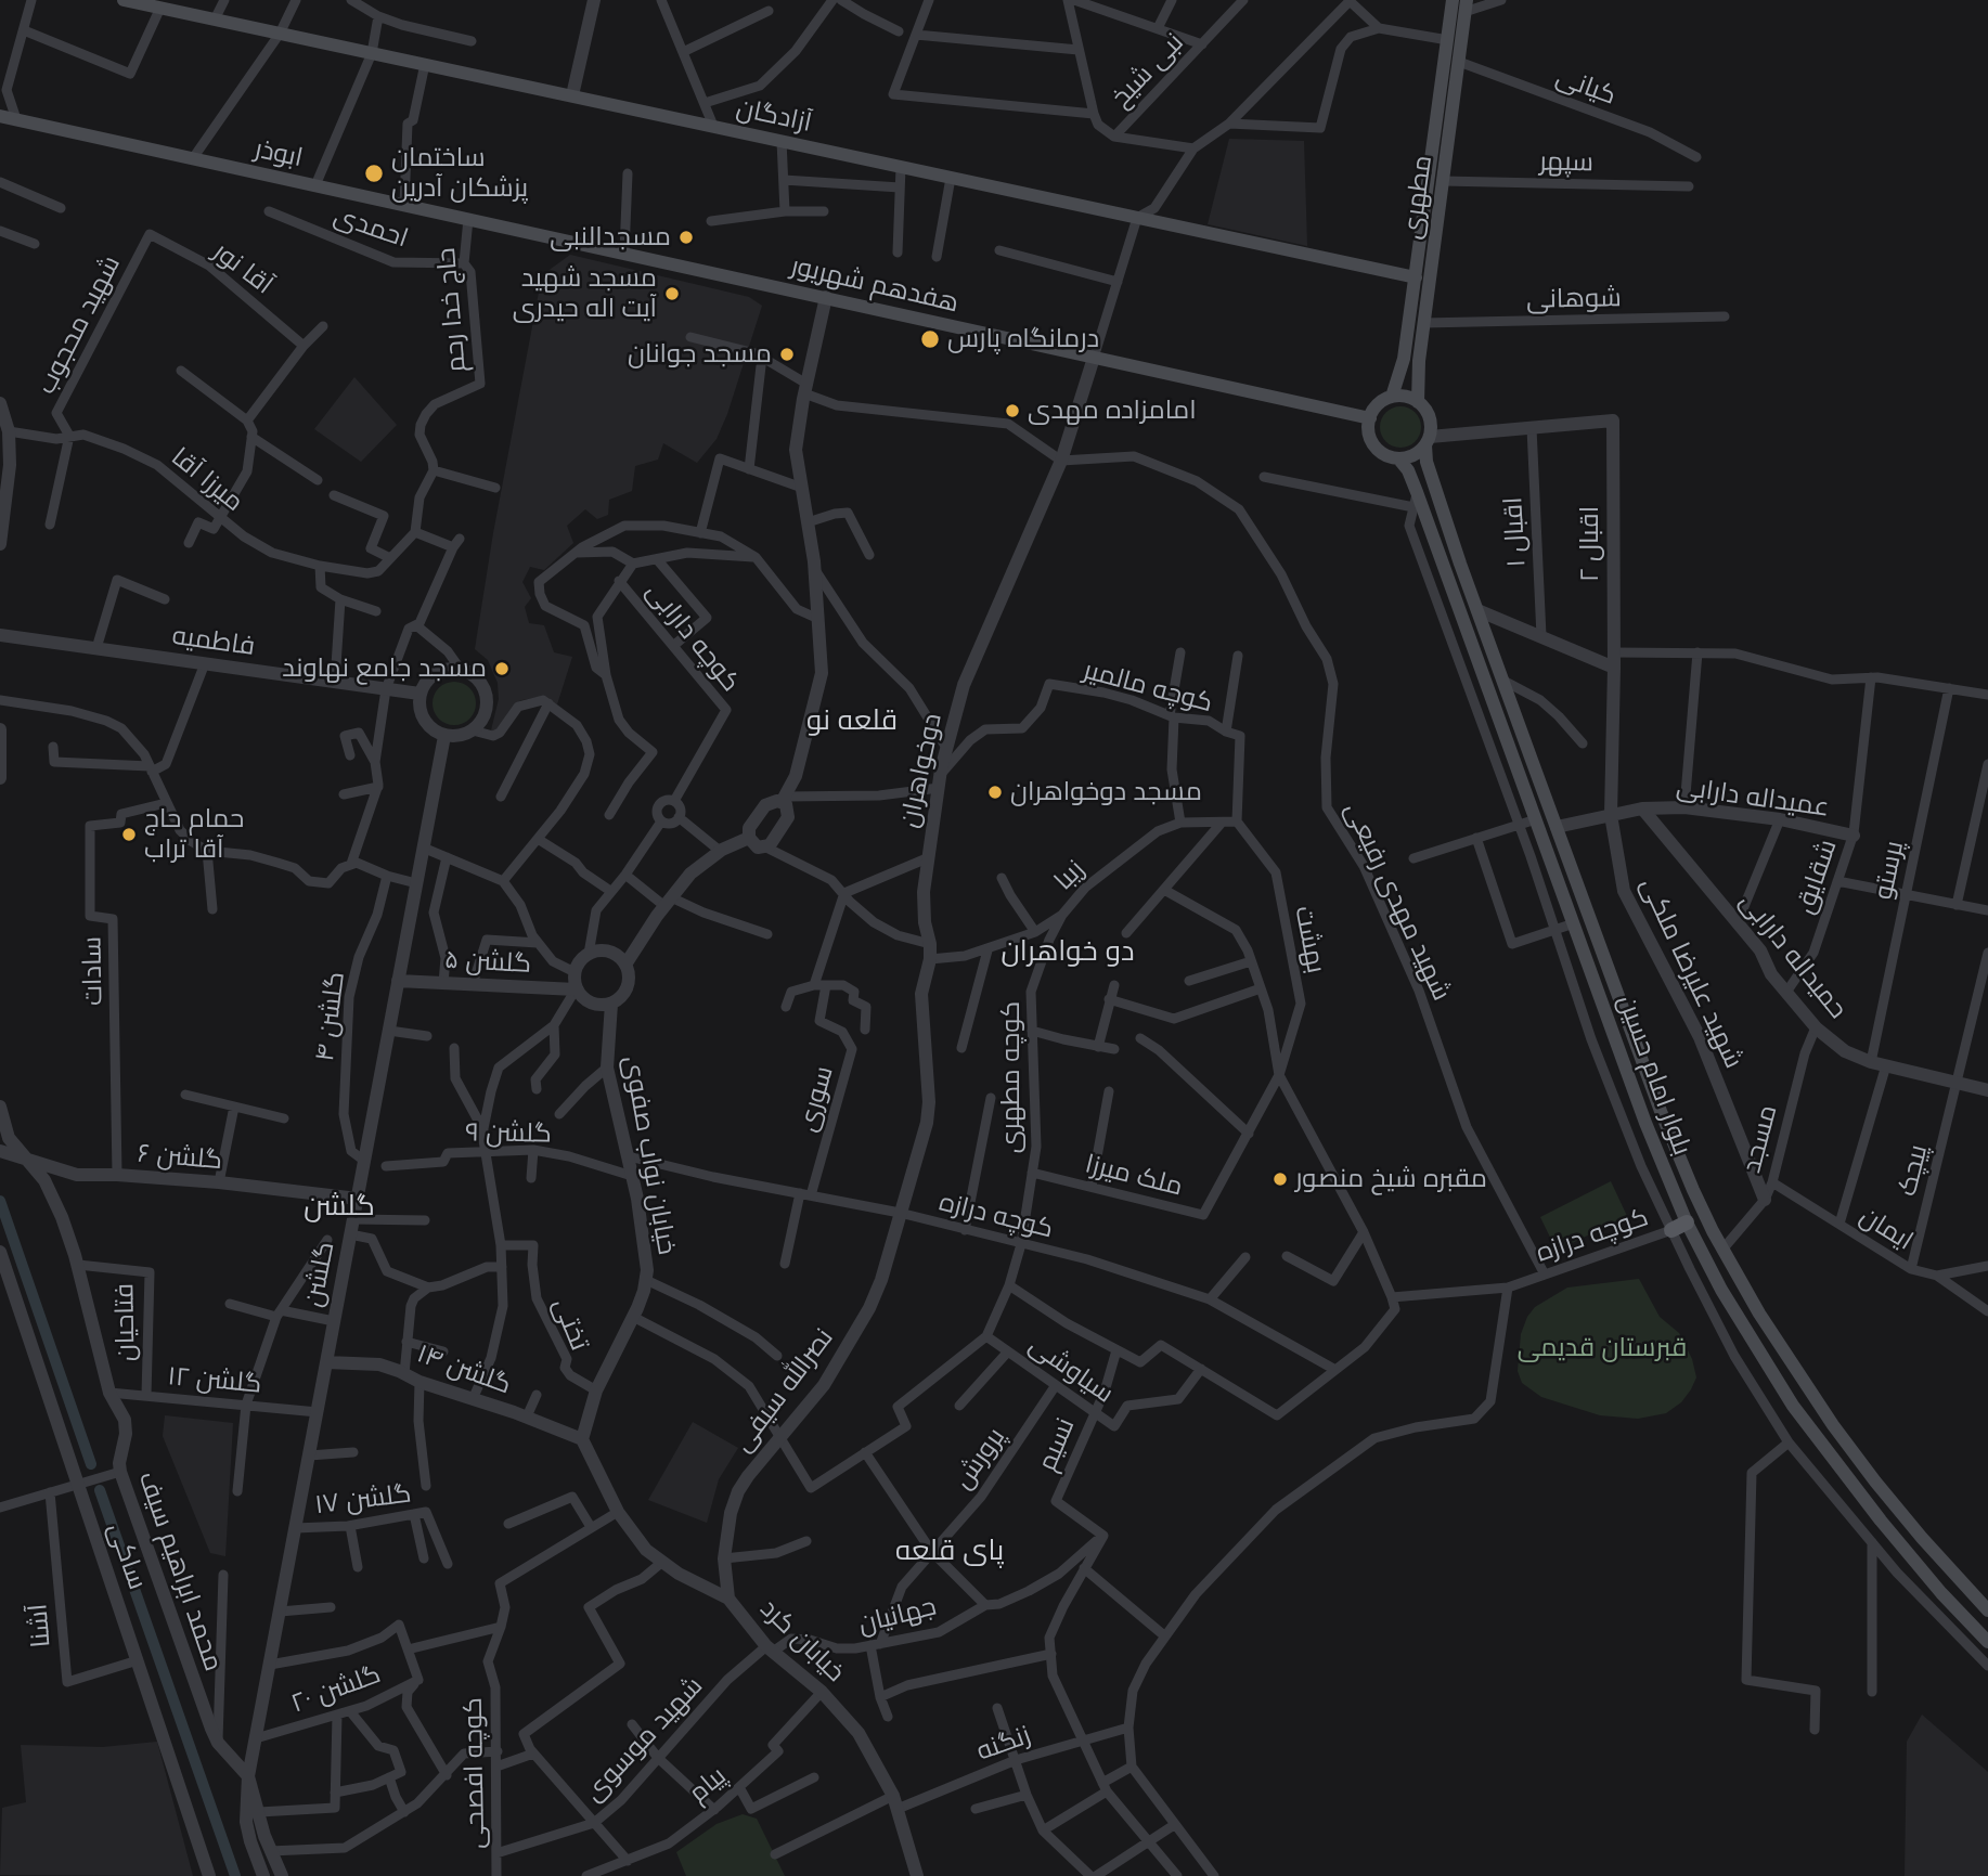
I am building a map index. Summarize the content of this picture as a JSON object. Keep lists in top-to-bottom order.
{
  "streets": {
    "main road": [
      "آزادگان",
      "ابوذر",
      "مطهری",
      "هفدهم شهریور",
      "بلوار امام حسین"
    ],
    "street": [
      "نبی شیخ",
      "کیانی",
      "سپهر",
      "احمدی",
      "آقا نور",
      "شوهانی",
      "حاج خدا رحم",
      "شهید محجوب",
      "میرزا آقا",
      "اقبال ۱",
      "اقبال ۲",
      "کوچه دارابی",
      "فاطمیه",
      "کوچه مالمیر",
      "دوخواهران",
      "عمیداله دارابی",
      "پرستو",
      "زیبا",
      "شقایق",
      "شهید مهدی رفیعی",
      "بهشت",
      "حمیداله دارابی",
      "گلشن ۵",
      "سادات",
      "شهید علیرضا ملکی",
      "گلشن ۴",
      "کوچه مطهری",
      "سوری",
      "گلشن ۹",
      "مسجد",
      "خیابان نواب صفوی",
      "گلشن ۶",
      "پیچک",
      "ملک میرزا",
      "کوچه درازه",
      "ایمان",
      "گلشن",
      "فتاحیان",
      "تختی",
      "گلشن ۱۴",
      "سیاوشی",
      "گلشن ۱۲",
      "نصرالله سیفی",
      "نسیم",
      "پرورش",
      "گلشن ۱۷",
      "ساکی",
      "محمد ابراهیم سیف",
      "جهانیان",
      "آشنا",
      "خیابان کرد",
      "گلشن ۲۰",
      "شهید موسوی",
      "زنگنه",
      "کوچه افصحی",
      "پیام"
    ]
  },
  "crossings": [
    ["کیانی", "مطهری"],
    ["آزادگان", "مطهری"],
    ["ابوذر", "هفدهم شهریور"],
    ["ابوذر", "حاج خدا رحم"],
    ["سپهر", "مطهری"],
    ["مطهری", "هفدهم شهریور"],
    ["مطهری", "شوهانی"],
    ["مطهری", "بلوار امام حسین"],
    ["احمدی", "حاج خدا رحم"],
    ["آقا نور", "شهید محجوب"],
    ["هفدهم شهریور", "دوخواهران"],
    ["هفدهم شهریور", "بلوار امام حسین"],
    ["شهید محجوب", "میرزا آقا"],
    ["اقبال ۱", "اقبال ۲"],
    ["اقبال ۲", "شهید علیرضا ملکی"],
    ["فاطمیه", "گلشن"],
    ["کوچه مالمیر", "دوخواهران"],
    ["کوچه مالمیر", "زیبا"],
    ["کوچه مالمیر", "بهشت"],
    ["دوخواهران", "زیبا"],
    ["دوخواهران", "شهید مهدی رفیعی"],
    ["دوخواهران", "کوچه درازه"],
    ["دوخواهران", "نصرالله سیفی"],
    ["عمیداله دارابی", "شقایق"],
    ["عمیداله دارابی", "حمیداله دارابی"],
    ["عمیداله دارابی", "شهید علیرضا ملکی"],
    ["عمیداله دارابی", "بلوار امام حسین"],
    ["پرستو", "حمیداله دارابی"],
    ["زیبا", "بهشت"],
    ["زیبا", "کوچه مطهری"],
    ["شقایق", "حمیداله دارابی"],
    ["شهید مهدی رفیعی", "کوچه درازه"],
    ["بهشت", "ملک میرزا"],
    ["حمیداله دارابی", "مسجد"],
    ["حمیداله دارابی", "پیچک"],
    ["گلشن ۵", "خیابان نواب صفوی"],
    ["گلشن ۵", "گلشن"],
    ["سادات", "گلشن ۶"],
    ["شهید علیرضا ملکی", "مسجد"],
    ["گلشن ۴", "گلشن"],
    ["بلوار امام حسین", "مسجد"],
    ["کوچه مطهری", "ملک میرزا"],
    ["کوچه مطهری", "کوچه درازه"],
    ["کوچه مطهری", "سیاوشی"],
    ["سوری", "کوچه درازه"],
    ["گلشن ۹", "خیابان نواب صفوی"],
    ["مسجد", "ایمان"],
    ["خیابان نواب صفوی", "کوچه درازه"],
    ["خیابان نواب صفوی", "تختی"],
    ["خیابان نواب صفوی", "گلشن ۱۴"],
    ["خیابان نواب صفوی", "خیابان کرد"],
    ["گلشن ۶", "گلشن"],
    ["گلشن ۶", "محمد ابراهیم سیف"],
    ["پیچک", "ایمان"],
    ["کوچه درازه", "نصرالله سیفی"],
    ["گلشن", "گلشن ۱۴"],
    ["گلشن", "گلشن ۱۲"],
    ["گلشن", "گلشن ۱۷"],
    ["گلشن", "محمد ابراهیم سیف"],
    ["گلشن", "گلشن ۲۰"],
    ["فتاحیان", "گلشن ۱۲"],
    ["فتاحیان", "محمد ابراهیم سیف"],
    ["گلشن ۱۴", "خیابان کرد"],
    ["سیاوشی", "نسیم"],
    ["سیاوشی", "پرورش"],
    ["گلشن ۱۲", "محمد ابراهیم سیف"],
    ["نصرالله سیفی", "خیابان کرد"],
    ["نسیم", "جهانیان"],
    ["پرورش", "جهانیان"],
    ["ساکی", "آشنا"],
    ["جهانیان", "خیابان کرد"],
    ["جهانیان", "شهید موسوی"],
    ["خیابان کرد", "شهید موسوی"],
    ["خیابان کرد", "زنگنه"],
    ["خیابان کرد", "کوچه افصحی"],
    ["خیابان کرد", "پیام"],
    ["شهید موسوی", "کوچه افصحی"]
  ],
  "districts": [
    "قلعه نو",
    "دو خواهران",
    "گلشن",
    "پای قلعه"
  ],
  "parks": ["قبرستان قدیمی"],
  "places": [
    "ساختمان پزشکان آدرین",
    "مسجدالنبی",
    "مسجد شهید آیت اله حیدری",
    "درمانگاه پارس",
    "مسجد جوانان",
    "امامزاده مهدی",
    "مسجد جامع نهاوند",
    "مسجد دوخواهران",
    "حمام حاج آقا تراب",
    "مقبره شیخ منصور"
  ]
}
